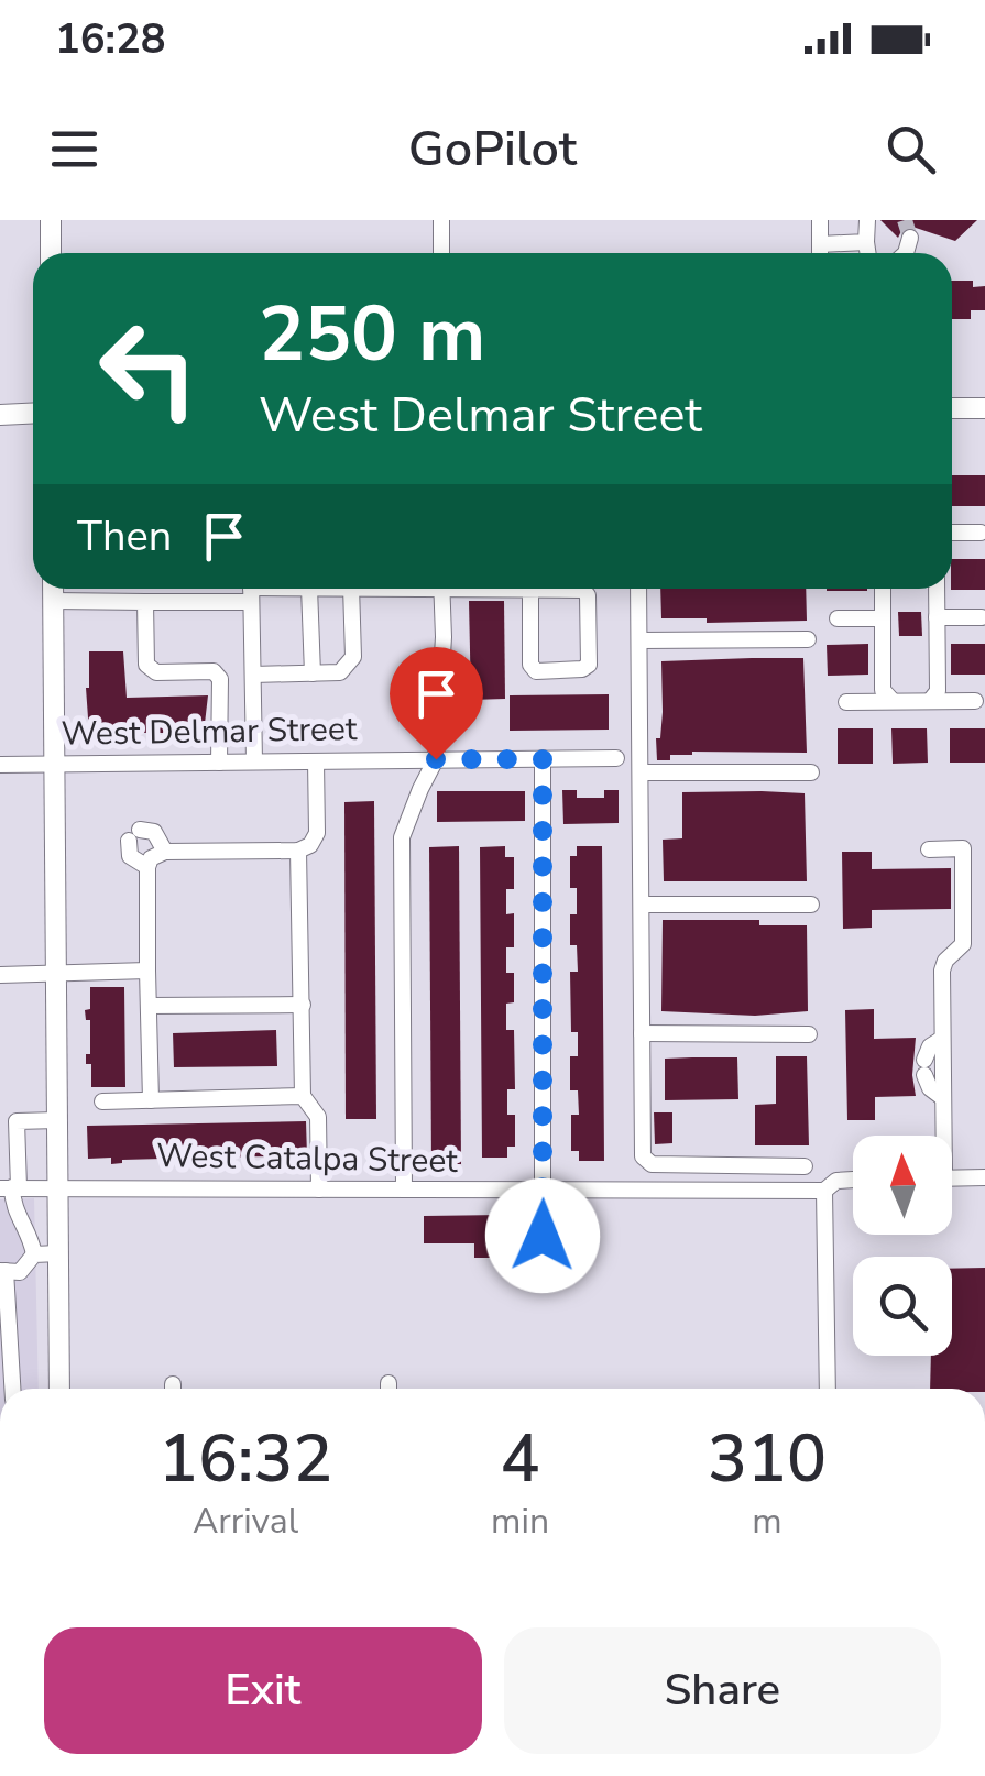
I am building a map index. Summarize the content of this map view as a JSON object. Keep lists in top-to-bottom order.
{
  "streets": {
    "street": ["West Delmar Street", "West Catalpa Street"]
  },
  "north": "top",
  "page": {
    "status": "16:28",
    "header": "GoPilot",
    "turn": ["250 m", "West Delmar Street"],
    "then": "Then",
    "eta": [
      "16:32",
      "Arrival",
      "4",
      "min",
      "310",
      "m"
    ],
    "buttons": ["Exit", "Share"]
  }
}
